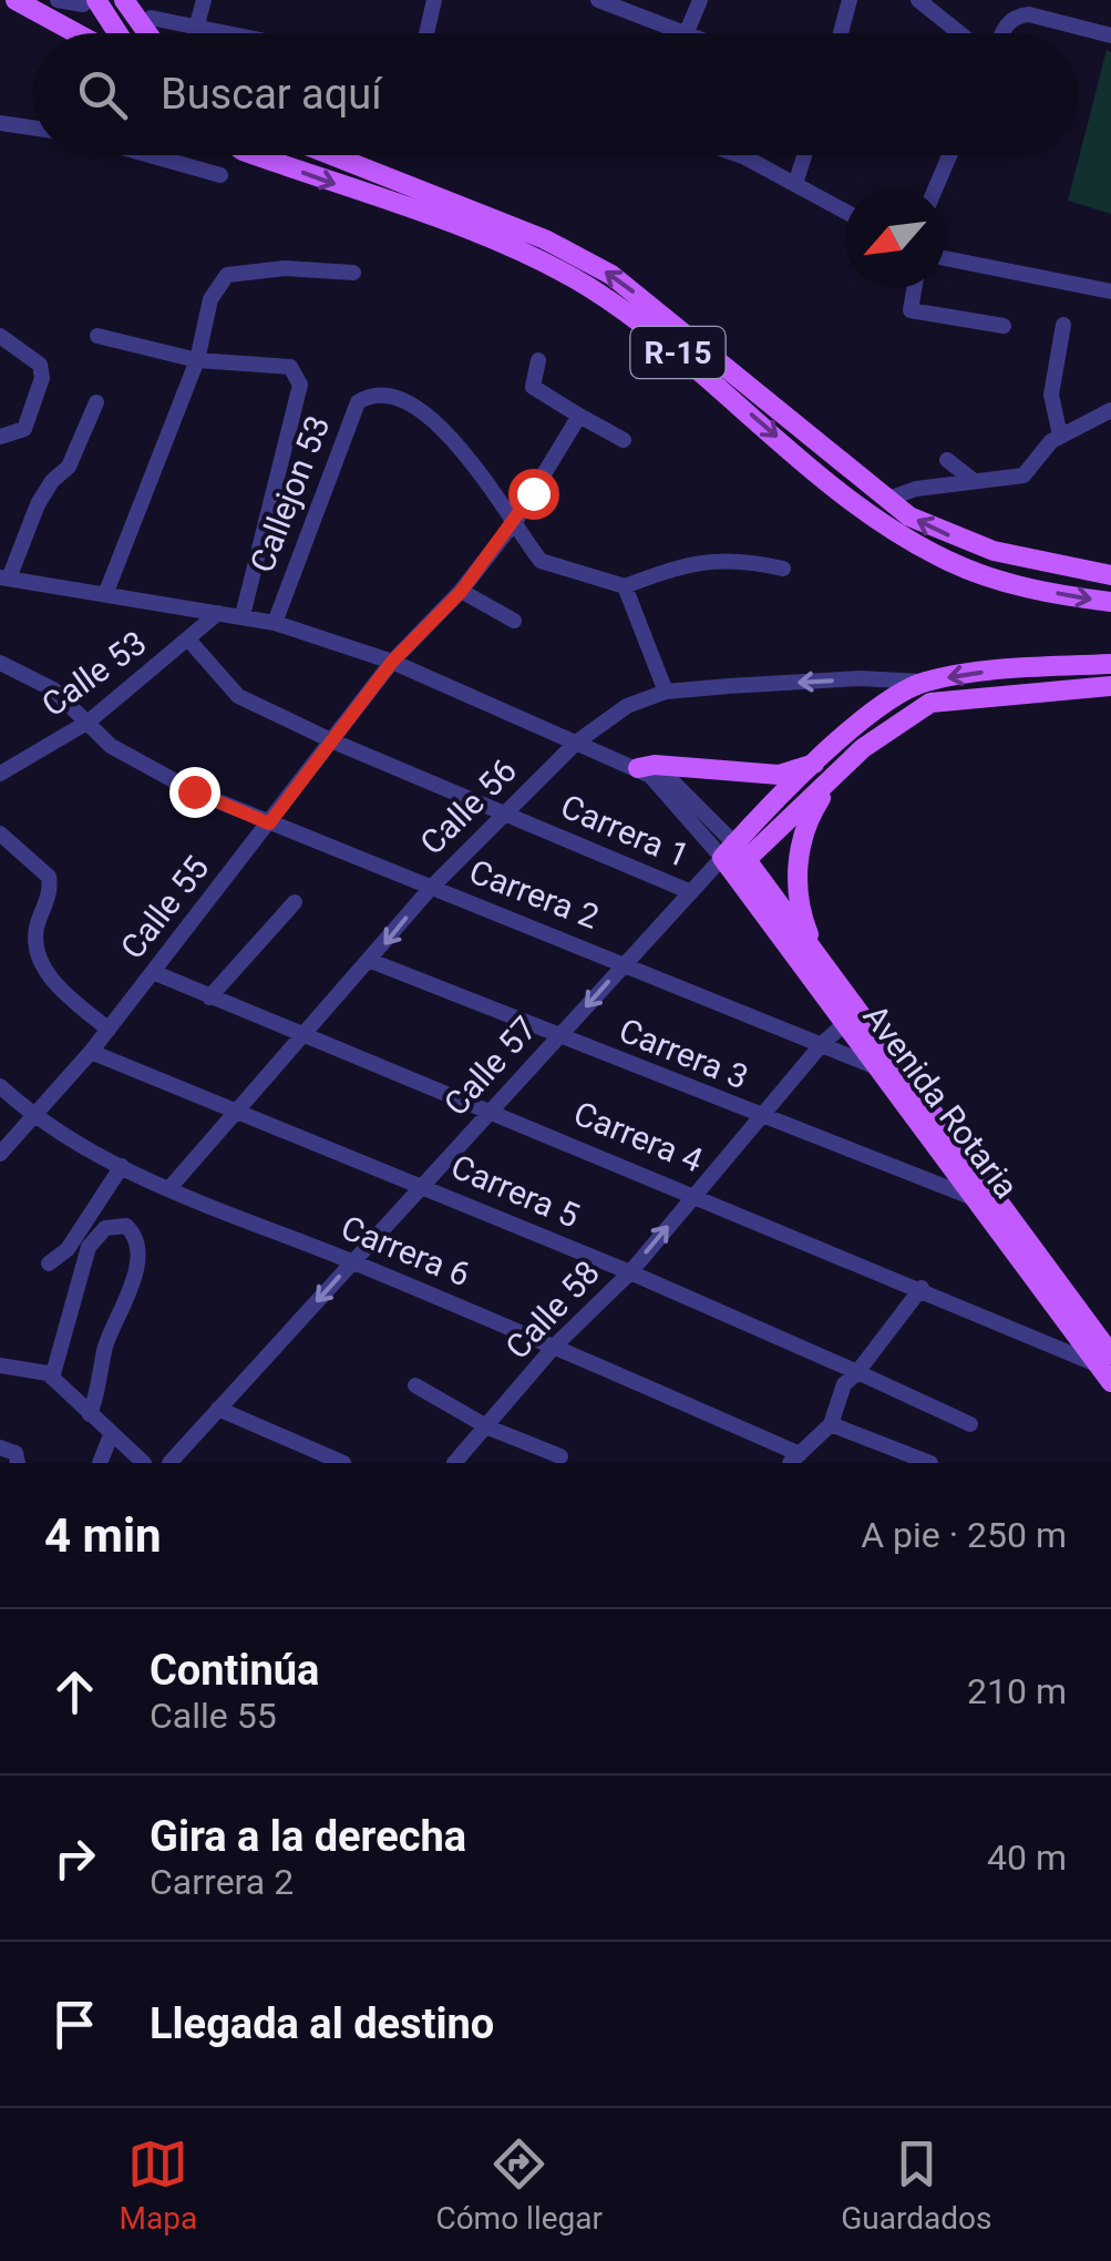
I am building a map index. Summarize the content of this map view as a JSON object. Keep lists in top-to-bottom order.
{
  "streets": {
    "main road": ["R-15", "Avenida Rotaria"],
    "street": [
      "Callejon 53",
      "Calle 53",
      "Calle 56",
      "Carrera 1",
      "Carrera 2",
      "Calle 55",
      "Carrera 3",
      "Calle 57",
      "Carrera 4",
      "Carrera 5",
      "Carrera 6",
      "Calle 58"
    ]
  },
  "crossings": [
    ["Callejon 53", "Calle 55"],
    ["Calle 53", "Carrera 1"],
    ["Calle 53", "Carrera 2"],
    ["Calle 56", "Carrera 1"],
    ["Calle 56", "Carrera 2"],
    ["Calle 56", "Carrera 3"],
    ["Calle 56", "Carrera 4"],
    ["Calle 56", "Carrera 5"],
    ["Calle 56", "Carrera 6"],
    ["Carrera 1", "Calle 55"],
    ["Carrera 1", "Calle 57"],
    ["Carrera 2", "Calle 55"],
    ["Carrera 2", "Calle 57"],
    ["Carrera 2", "Avenida Rotaria"],
    ["Carrera 2", "Calle 58"],
    ["Calle 55", "Carrera 4"],
    ["Calle 55", "Carrera 5"],
    ["Calle 55", "Carrera 6"],
    ["Carrera 3", "Calle 57"],
    ["Carrera 3", "Avenida Rotaria"],
    ["Carrera 3", "Calle 58"],
    ["Calle 57", "Avenida Rotaria"],
    ["Calle 57", "Carrera 4"],
    ["Calle 57", "Carrera 5"],
    ["Calle 57", "Carrera 6"],
    ["Avenida Rotaria", "Carrera 4"],
    ["Avenida Rotaria", "Calle 58"],
    ["Carrera 4", "Calle 58"],
    ["Carrera 5", "Calle 58"],
    ["Carrera 6", "Calle 58"]
  ],
  "one_way": ["Calle 57"],
  "north": "bottom left",
  "page": {
    "search": "Buscar aquí",
    "heading": ["4 min", "A pie · 250 m"],
    "list": [
      ["Continúa", "Calle 55", "210 m"],
      ["Gira a la derecha", "Carrera 2", "40 m"],
      "Llegada al destino"
    ],
    "nav": ["Mapa", "Cómo llegar", "Guardados"]
  }
}
